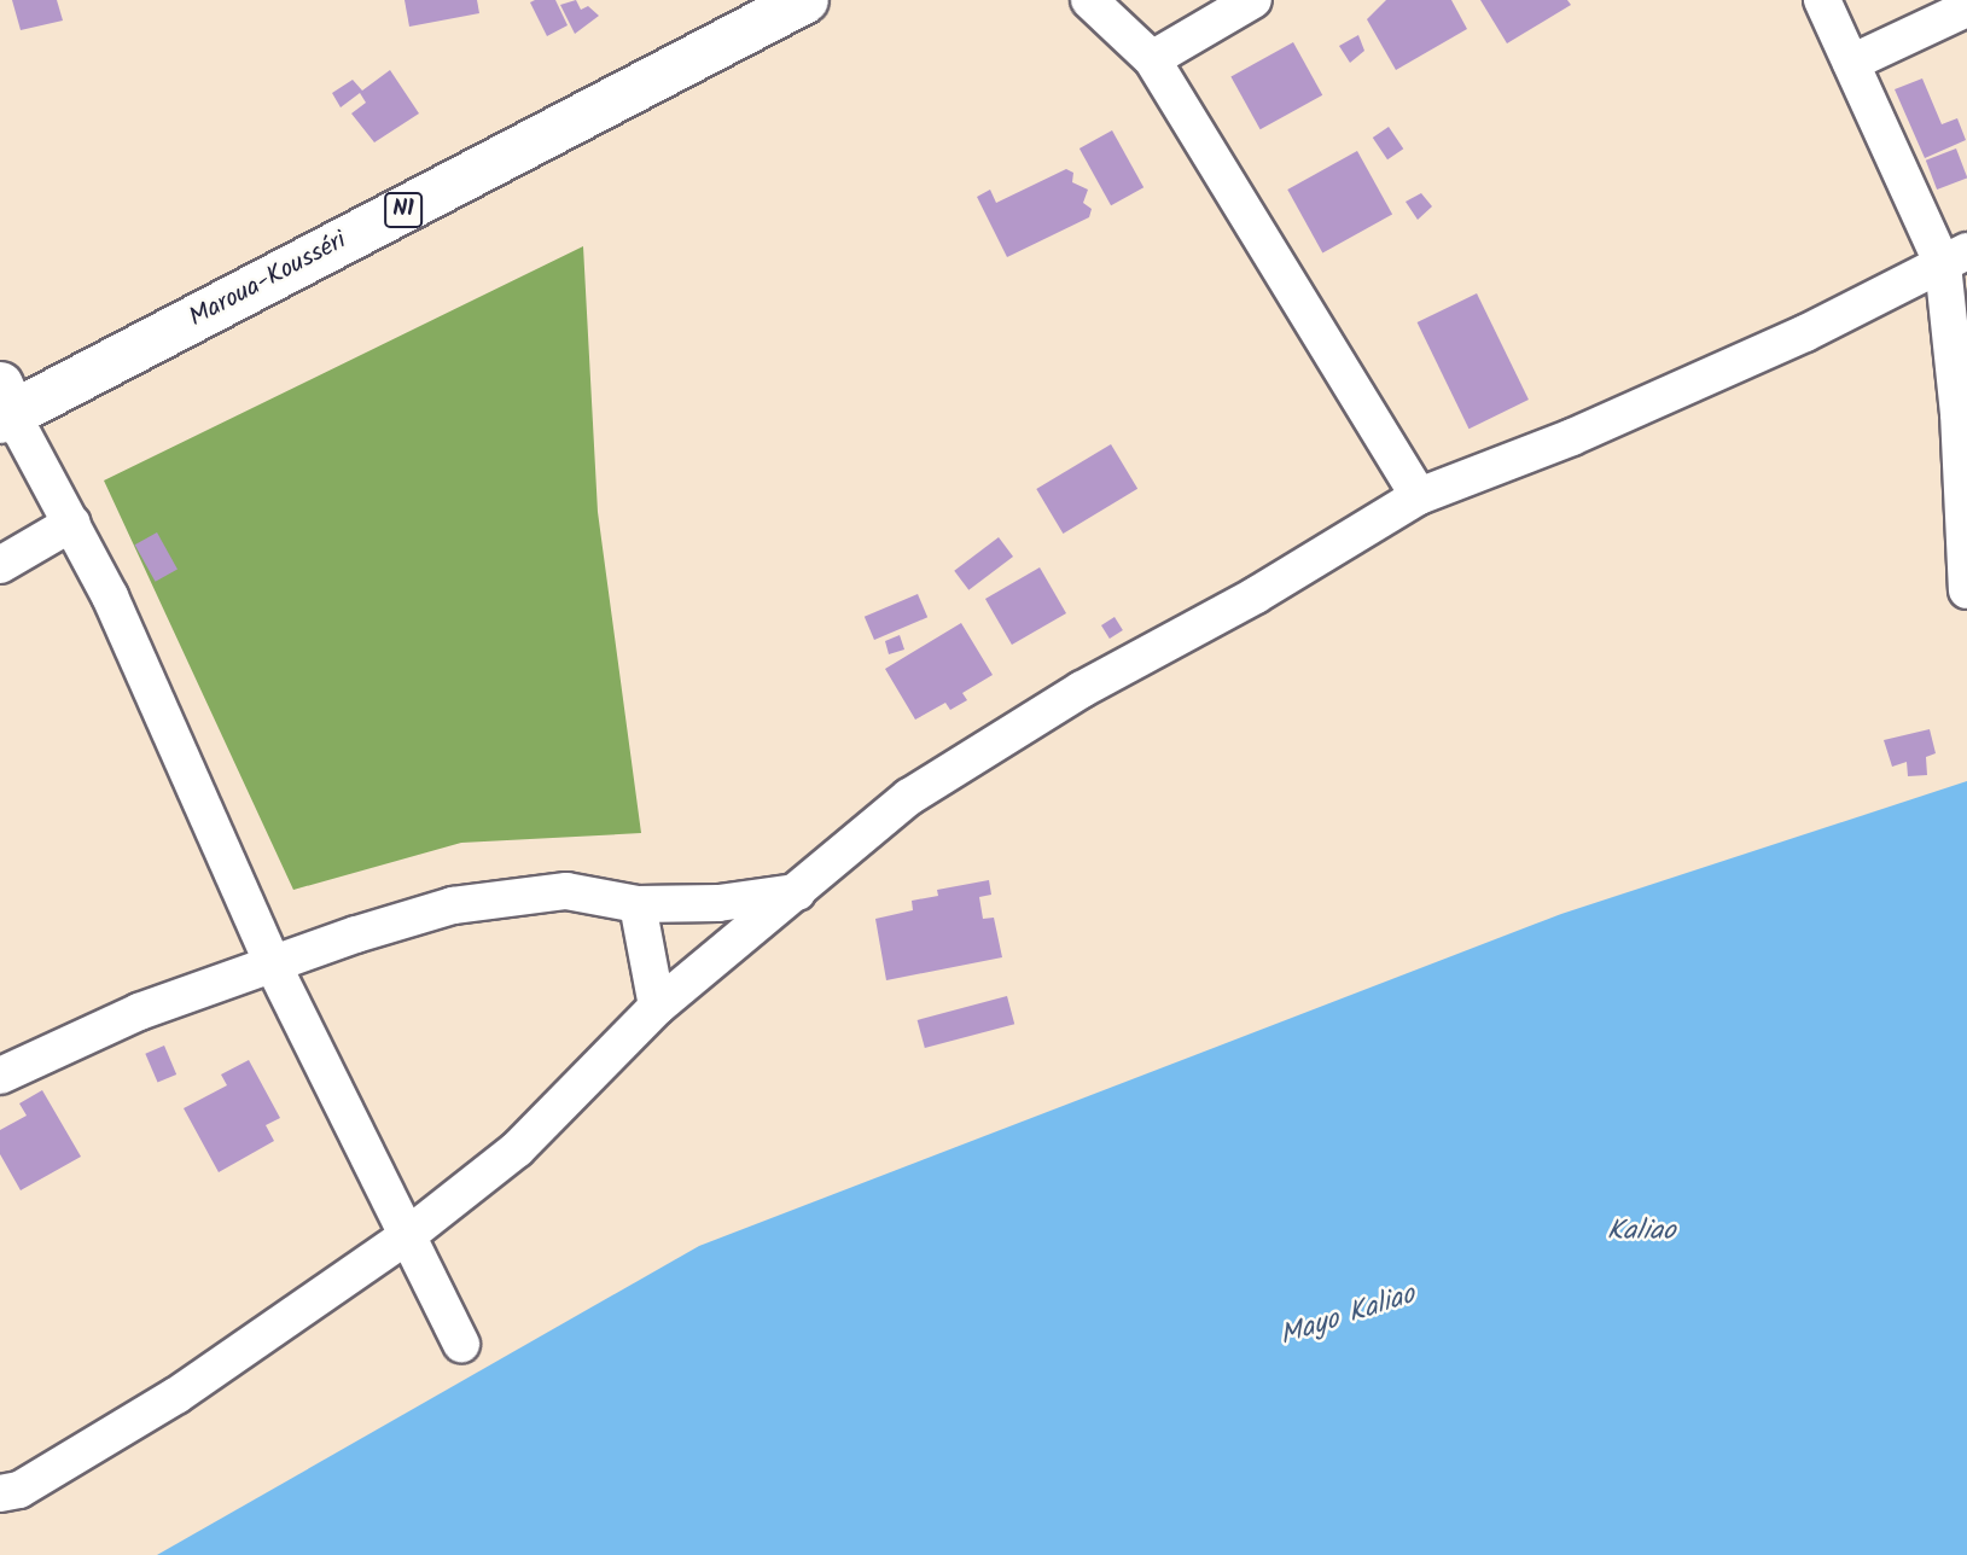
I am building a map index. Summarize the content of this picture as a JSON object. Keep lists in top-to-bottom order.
{
  "streets": {
    "highway": ["N1", "Maroua-Kousséri"]
  },
  "water": ["Kaliao", "Mayo Kaliao"]
}
